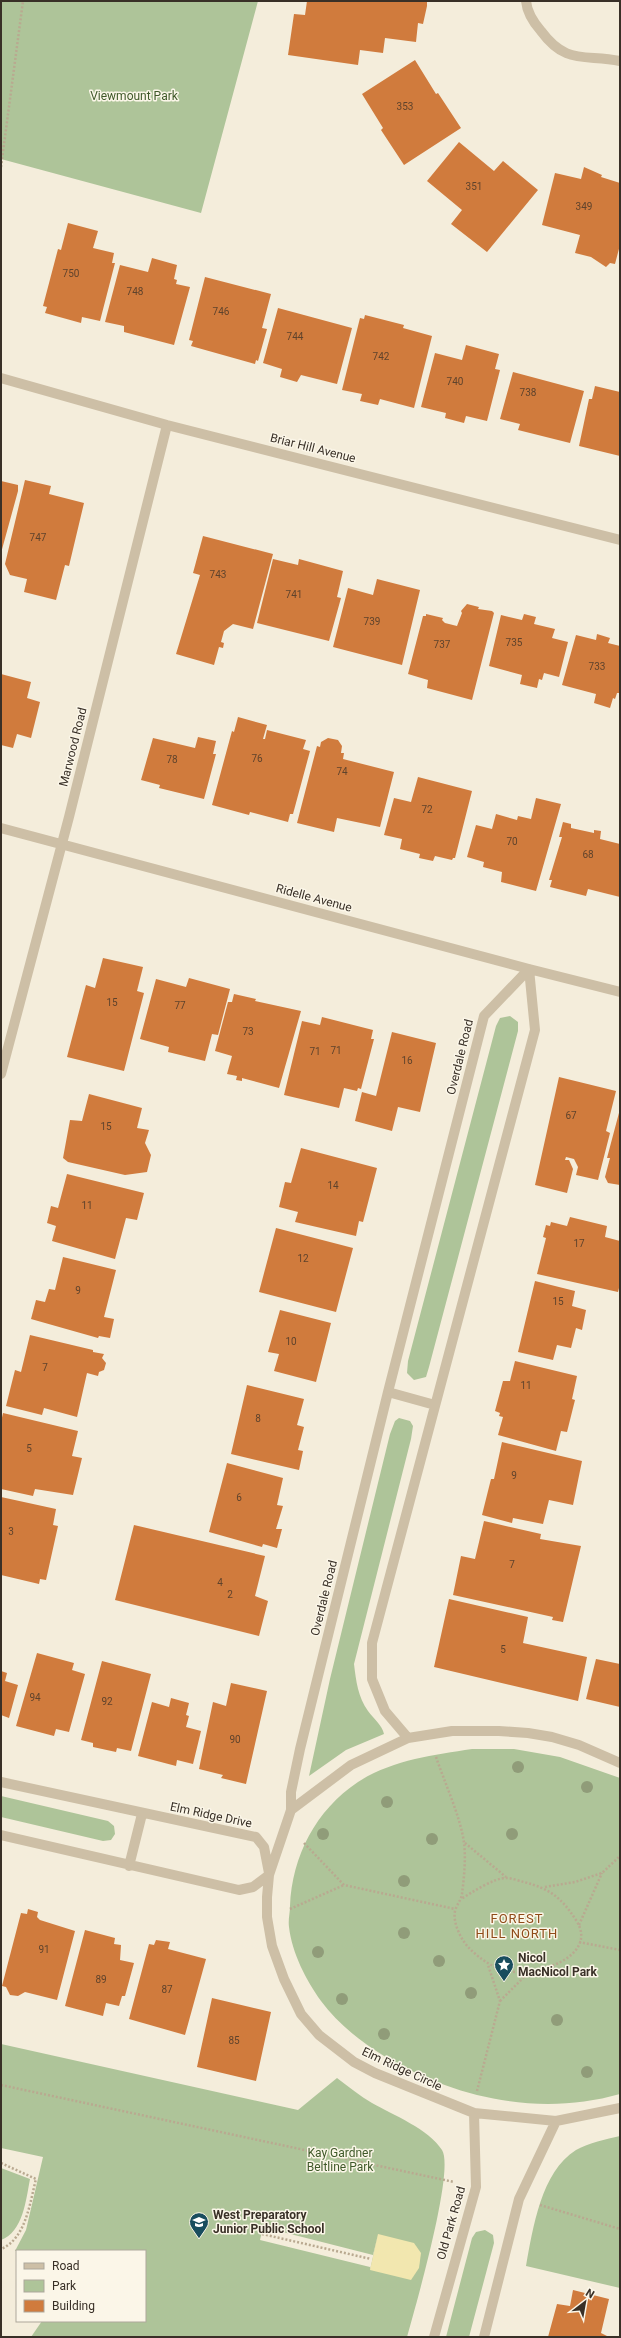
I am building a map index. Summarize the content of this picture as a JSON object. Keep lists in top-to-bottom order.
{
  "streets": {
    "street": [
      "Briar Hill Avenue",
      "Marwood Road",
      "Ridelle Avenue",
      "Overdale Road",
      "Elm Ridge Drive",
      "Elm Ridge Circle",
      "Old Park Road"
    ]
  },
  "crossings": [
    ["Briar Hill Avenue", "Marwood Road"],
    ["Marwood Road", "Ridelle Avenue"],
    ["Ridelle Avenue", "Overdale Road"],
    ["Overdale Road", "Elm Ridge Circle"],
    ["Elm Ridge Drive", "Elm Ridge Circle"],
    ["Elm Ridge Circle", "Old Park Road"]
  ],
  "districts": ["FOREST HILL NORTH"],
  "parks": ["Viewmount Park", "Kay Gardner Beltline Park"],
  "places": {
    "place": ["Nicol MacNicol Park"],
    "school or university": ["West Preparatory Junior Public School"]
  },
  "house_numbers": [
    "353",
    "351",
    "349",
    "750",
    "748",
    "746",
    "744",
    "742",
    "740",
    "738",
    "747",
    "743",
    "741",
    "739",
    "735",
    "737",
    "733",
    "76",
    "78",
    "74",
    "72",
    "70",
    "68",
    "15",
    "77",
    "73",
    "71",
    "71",
    "16",
    "67",
    "15",
    "14",
    "11",
    "17",
    "12",
    "9",
    "15",
    "10",
    "7",
    "11",
    "8",
    "5",
    "9",
    "6",
    "3",
    "7",
    "4",
    "2",
    "5",
    "94",
    "92",
    "90",
    "91",
    "89",
    "87",
    "85"
  ],
  "legend": ["Road", "Park", "Building"],
  "north": "top right"
}
